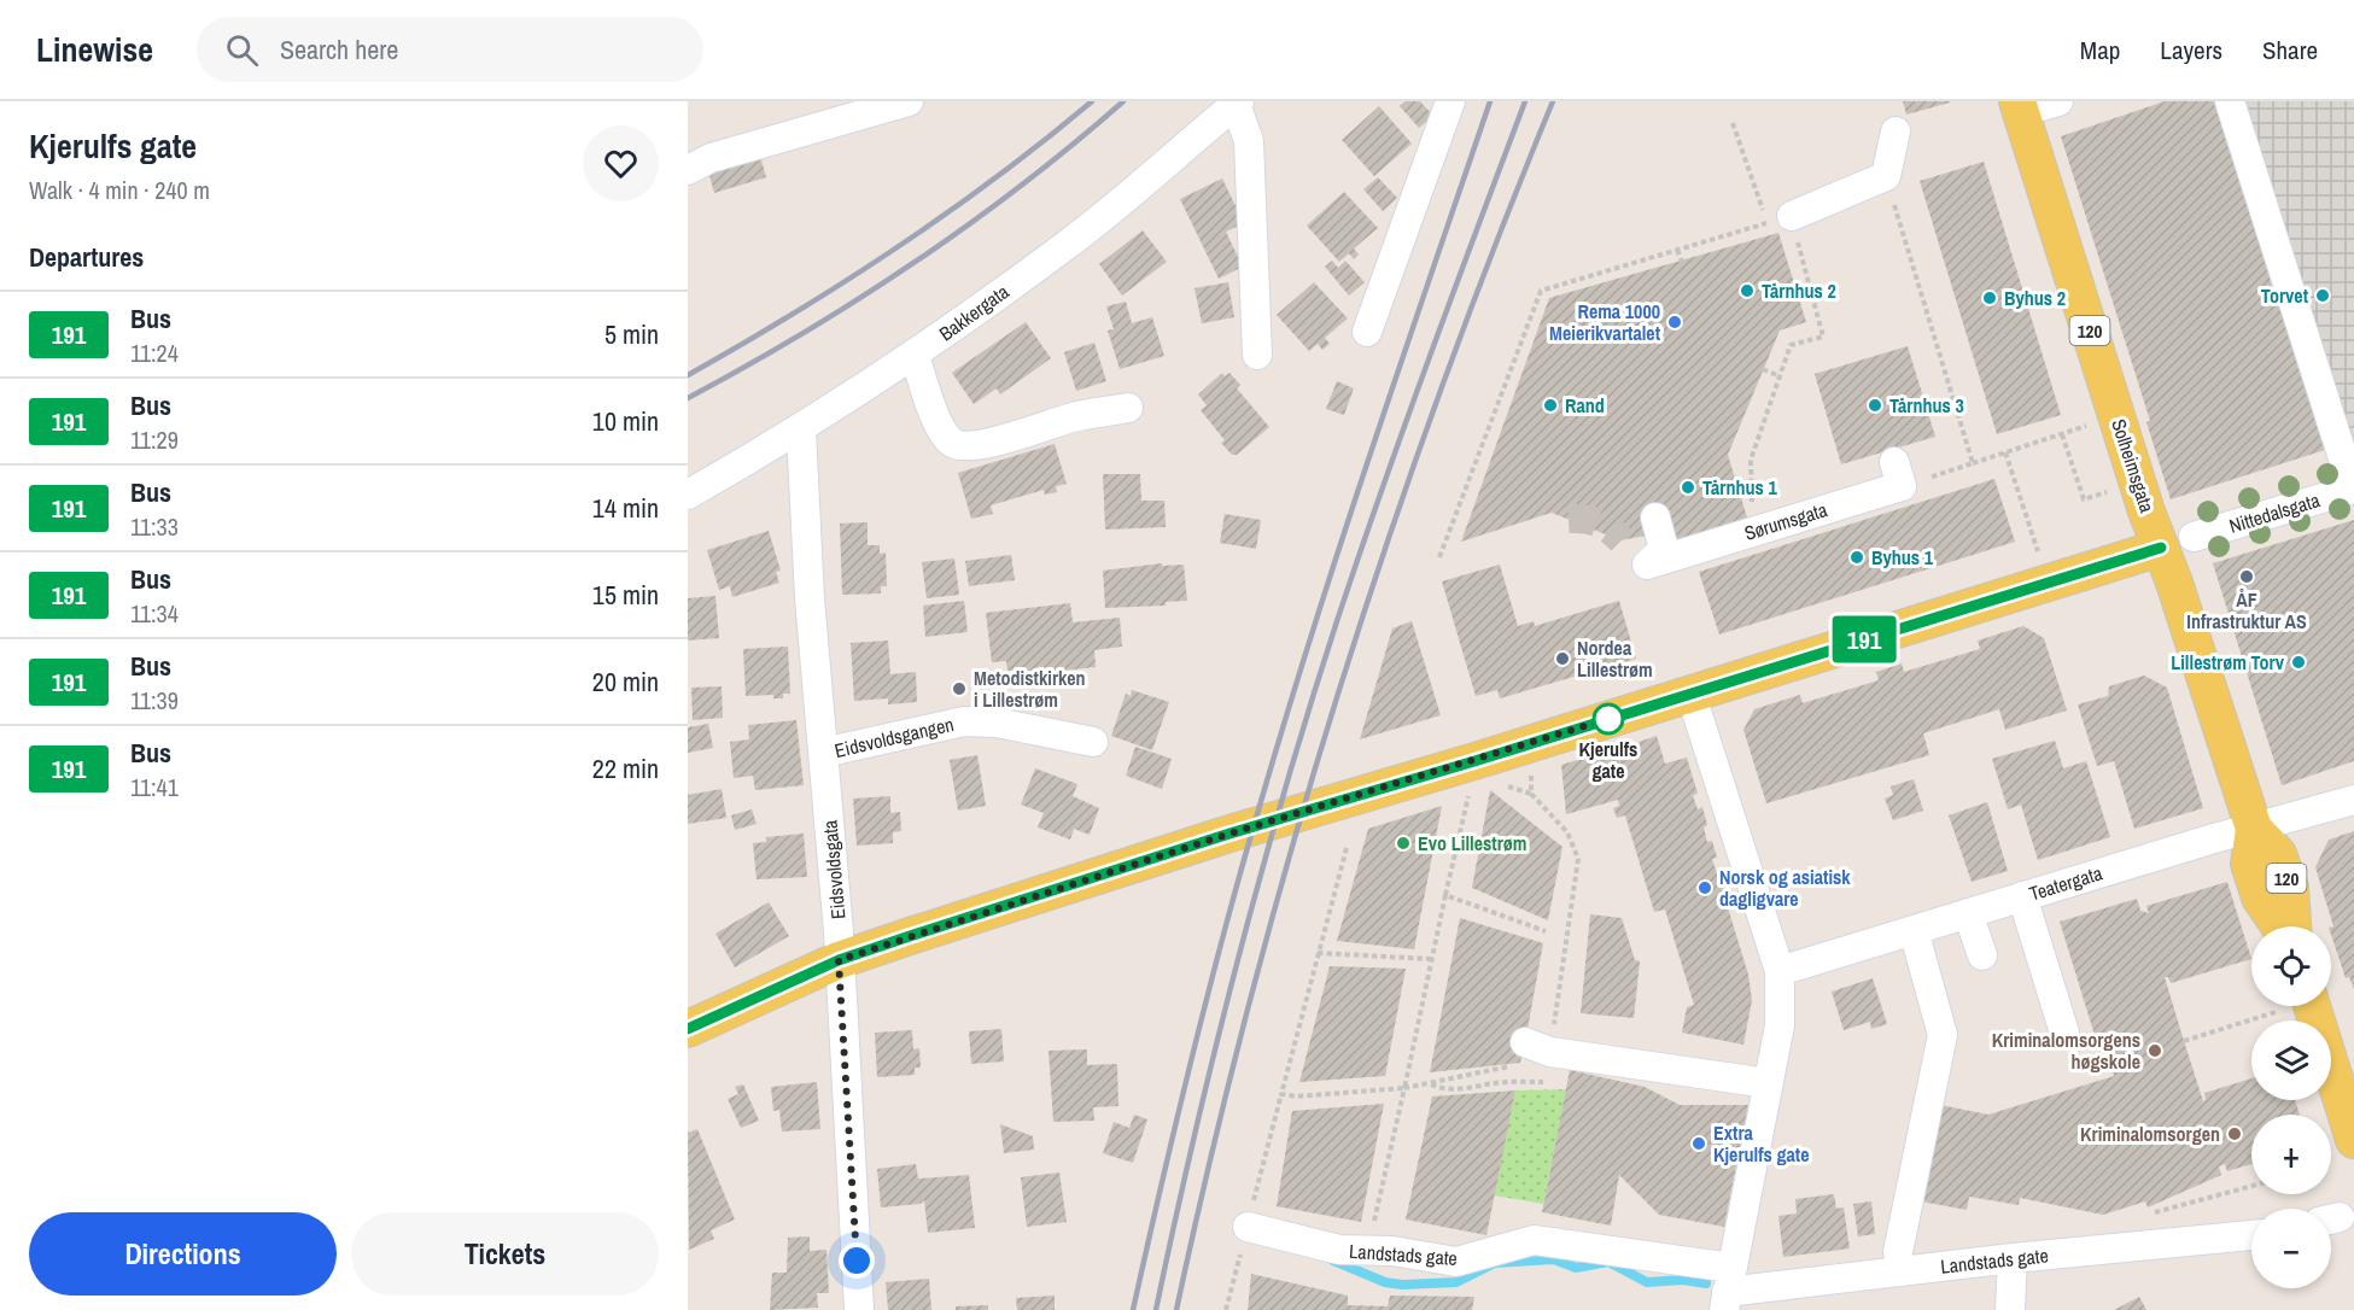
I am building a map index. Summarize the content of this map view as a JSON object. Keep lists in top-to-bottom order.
{
  "streets": {
    "main road": ["120", "Solheimsgata"],
    "street": [
      "Bakkergata",
      "Nittedalsgata",
      "Sørumsgata",
      "Eidsvoldsgangen",
      "Eidsvoldsgata",
      "Teatergata",
      "Landstads gate"
    ]
  },
  "crossings": [
    ["Bakkergata", "Eidsvoldsgata"],
    ["Solheimsgata", "Nittedalsgata"],
    ["Solheimsgata", "Teatergata"],
    ["Eidsvoldsgangen", "Eidsvoldsgata"]
  ],
  "places": [
    "Tårnhus 2",
    "Torvet",
    "Byhus 2",
    "Rema 1000 Meierikvartalet",
    "Rand",
    "Tårnhus 3",
    "Tårnhus 1",
    "Byhus 1",
    "ÅF Infrastruktur AS",
    "Nordea Lillestrøm",
    "Lillestrøm Torv",
    "Metodistkirken i Lillestrøm",
    "Kjerulfs gate",
    "Evo Lillestrøm",
    "Norsk og asiatisk dagligvare",
    "Kriminalomsorgens høgskole",
    "Kriminalomsorgen",
    "Extra Kjerulfs gate"
  ],
  "lines": ["bus line 191"],
  "page": {
    "header": "Linewise",
    "search": "Search here",
    "nav": ["Map", "Layers", "Share"],
    "heading": [
      ["Kjerulfs gate", "Walk · 4 min · 240 m"],
      "Departures"
    ],
    "on_map": "191",
    "list": [
      {
        "mark": "191",
        "name": "Bus",
        "note": "11:24",
        "value": "5 min"
      },
      {
        "mark": "191",
        "name": "Bus",
        "note": "11:29",
        "value": "10 min"
      },
      {
        "mark": "191",
        "name": "Bus",
        "note": "11:33",
        "value": "14 min"
      },
      {
        "mark": "191",
        "name": "Bus",
        "note": "11:34",
        "value": "15 min"
      },
      {
        "mark": "191",
        "name": "Bus",
        "note": "11:39",
        "value": "20 min"
      },
      {
        "mark": "191",
        "name": "Bus",
        "note": "11:41",
        "value": "22 min"
      }
    ],
    "map_buttons": ["+", "−"],
    "buttons": ["Directions", "Tickets"]
  }
}
